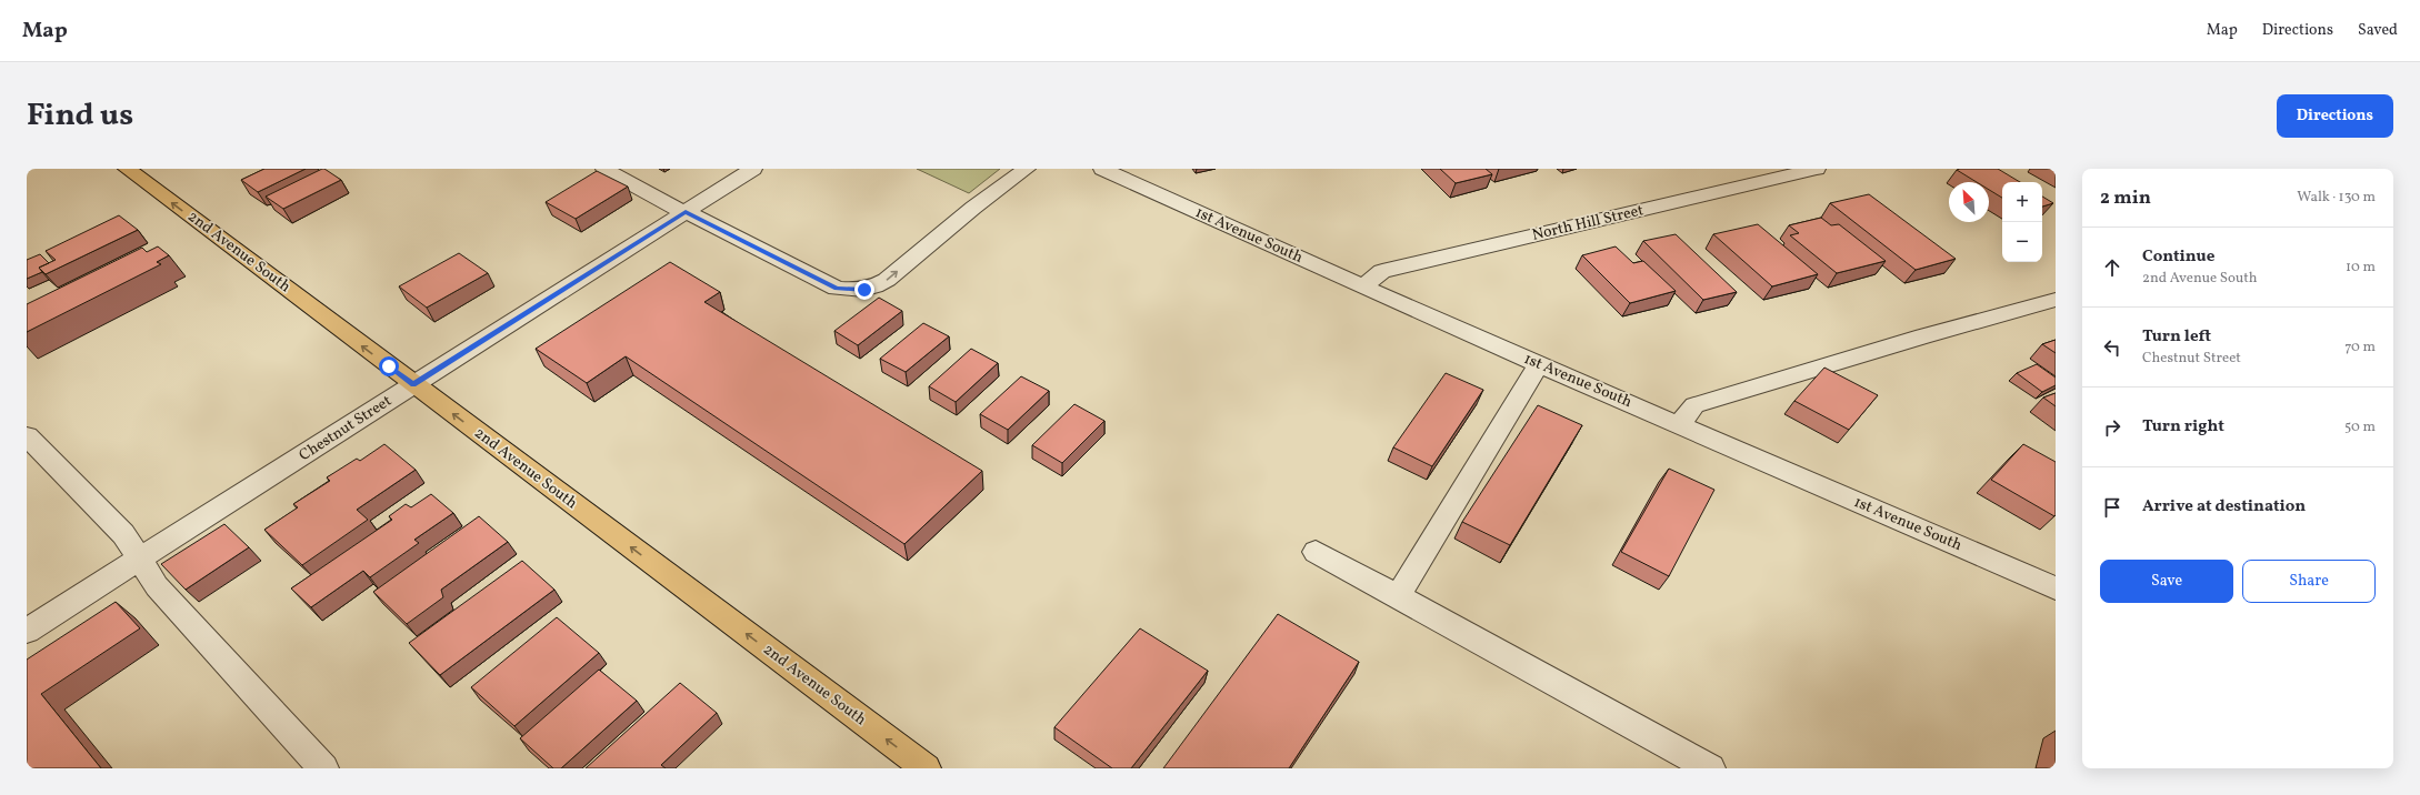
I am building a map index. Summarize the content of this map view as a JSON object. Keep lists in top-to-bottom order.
{
  "streets": {
    "main road": ["2nd Avenue South"],
    "street": ["North Hill Street", "1st Avenue South", "Chestnut Street"]
  },
  "crossings": [
    ["North Hill Street", "1st Avenue South"],
    ["2nd Avenue South", "Chestnut Street"]
  ],
  "one_way": ["2nd Avenue South"],
  "north": "top left",
  "page": {
    "header": "Map",
    "nav": ["Map", "Directions", "Saved"],
    "title": "Find us",
    "buttons": [
      "Directions",
      ["Save", "Share"]
    ],
    "heading": ["2 min", "Walk · 130 m"],
    "map_buttons": ["+", "−"],
    "list": [
      ["Continue", "2nd Avenue South", "10 m"],
      ["Turn left", "Chestnut Street", "70 m"],
      ["Turn right", "50 m"],
      "Arrive at destination"
    ]
  }
}
